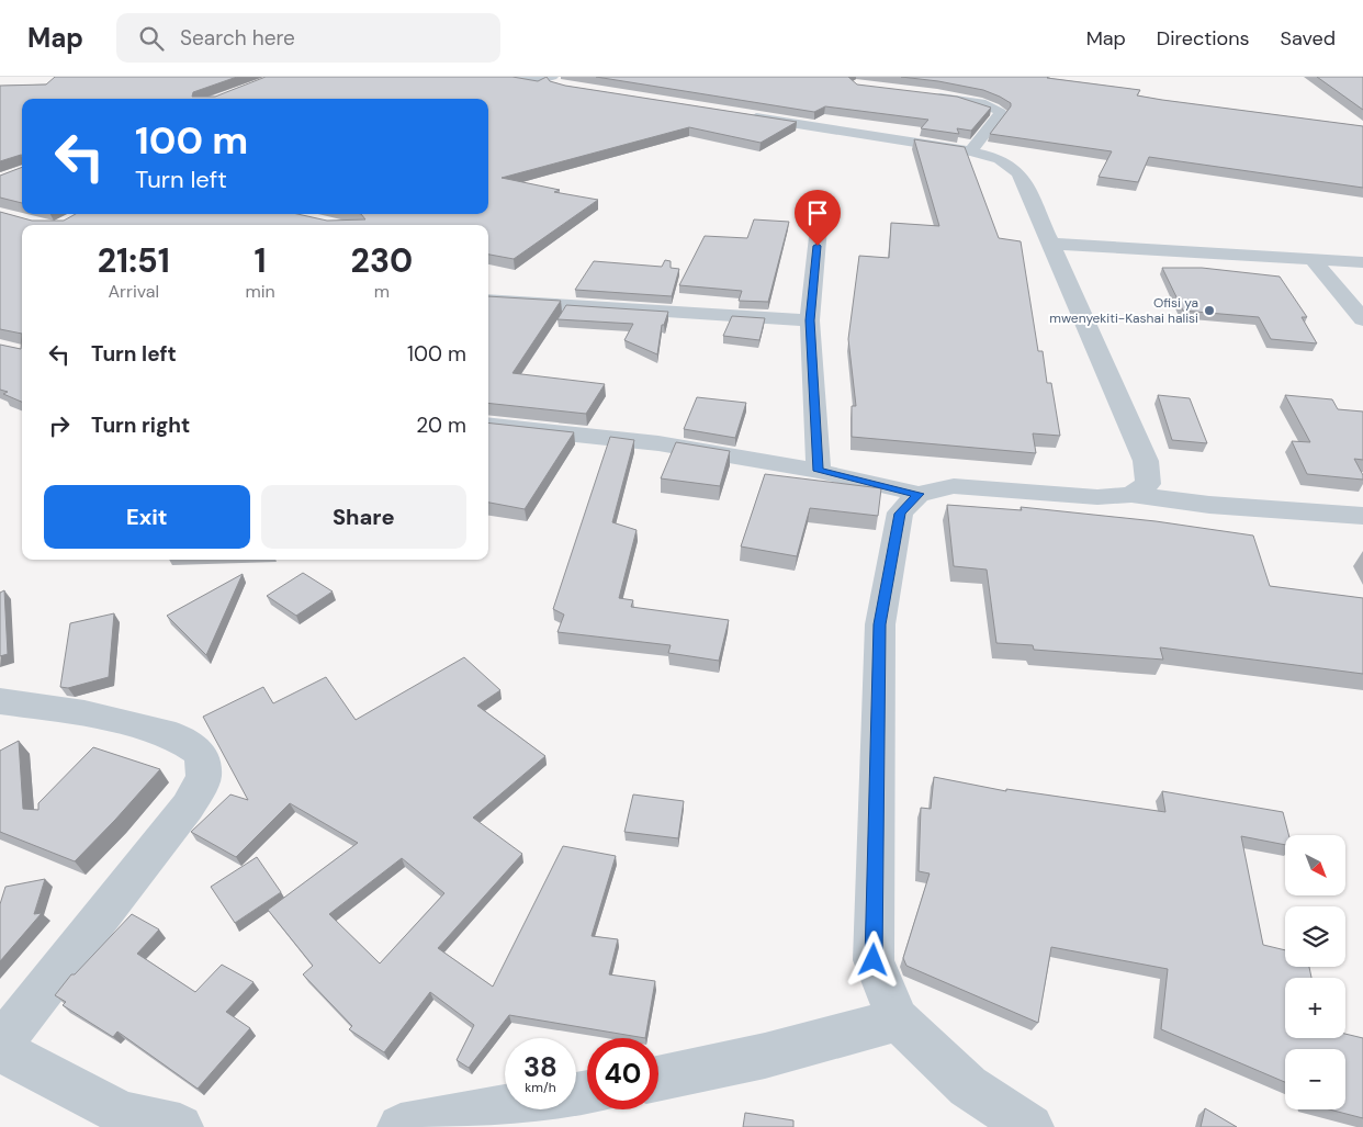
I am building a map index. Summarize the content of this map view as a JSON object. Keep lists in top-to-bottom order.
{
  "places": ["Ofisi ya mwenyekiti-Kashai halisi"],
  "north": "bottom right",
  "page": {
    "header": "Map",
    "search": "Search here",
    "nav": ["Map", "Directions", "Saved"],
    "turn": ["100 m", "Turn left"],
    "eta": [
      "21:51",
      "Arrival",
      "1",
      "min",
      "230",
      "m"
    ],
    "list": [
      {
        "name": "Turn left",
        "value": "100 m"
      },
      {
        "name": "Turn right",
        "value": "20 m"
      }
    ],
    "buttons": ["Exit", "Share"],
    "map_buttons": ["+", "−"],
    "speed": "38 km/h",
    "limit": "40"
  }
}
